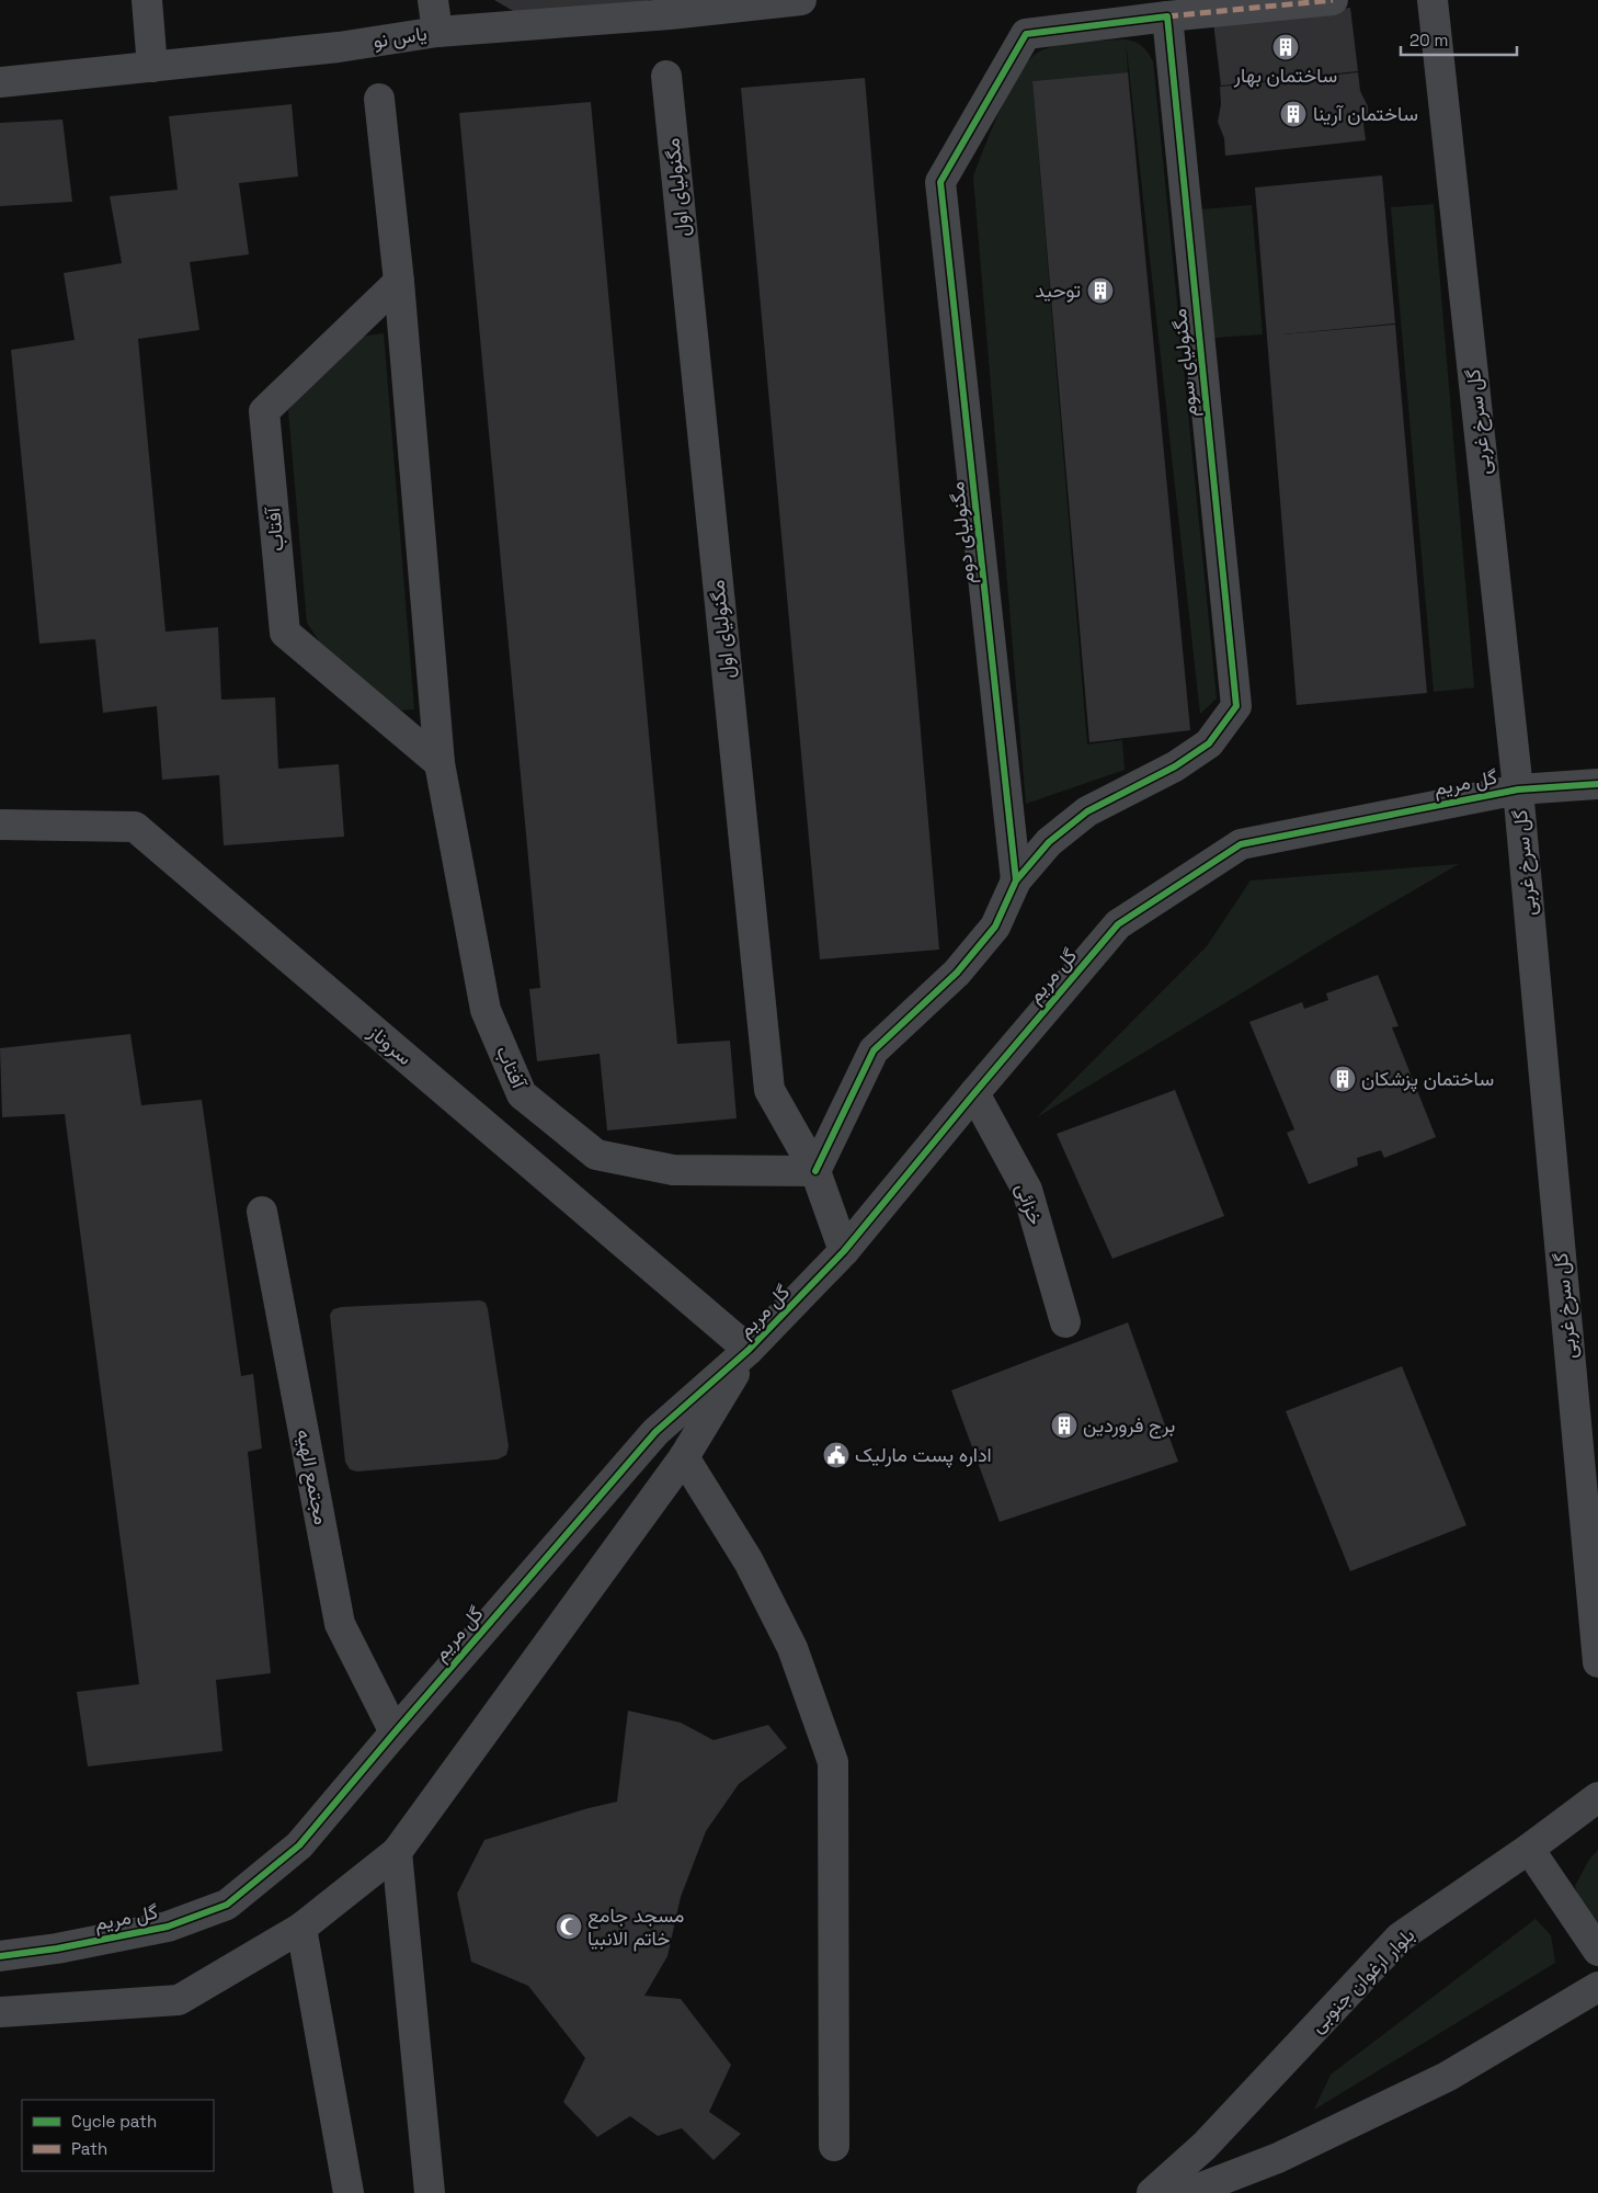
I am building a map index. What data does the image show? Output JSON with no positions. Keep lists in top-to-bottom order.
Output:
{
  "streets": {
    "street": [
      "یاس نو",
      "مگنولیای اول",
      "مگنولیای سوم",
      "گل سرخ غربی",
      "آفتاب",
      "مگنولیای دوم",
      "گل مریم",
      "سروناز",
      "خزائی",
      "مجتمع الهیه",
      "بلوار ارغوان جنوبی"
    ]
  },
  "crossings": [
    ["مگنولیای اول", "آفتاب"],
    ["مگنولیای اول", "گل مریم"],
    ["مگنولیای سوم", "مگنولیای دوم"],
    ["گل سرخ غربی", "گل مریم"],
    ["گل مریم", "سروناز"],
    ["گل مریم", "خزائی"],
    ["گل مریم", "مجتمع الهیه"]
  ],
  "places": {
    "building": [
      "ساختمان بهار",
      "ساختمان آرینا",
      "توحید",
      "ساختمان پزشکان",
      "برج فروردین"
    ],
    "public building": ["اداره پست مارلیک"],
    "mosque": ["مسجد جامع خاتم الانبیا"]
  },
  "legend": ["Cycle path", "Path"],
  "scale_bar": "20 m"
}
